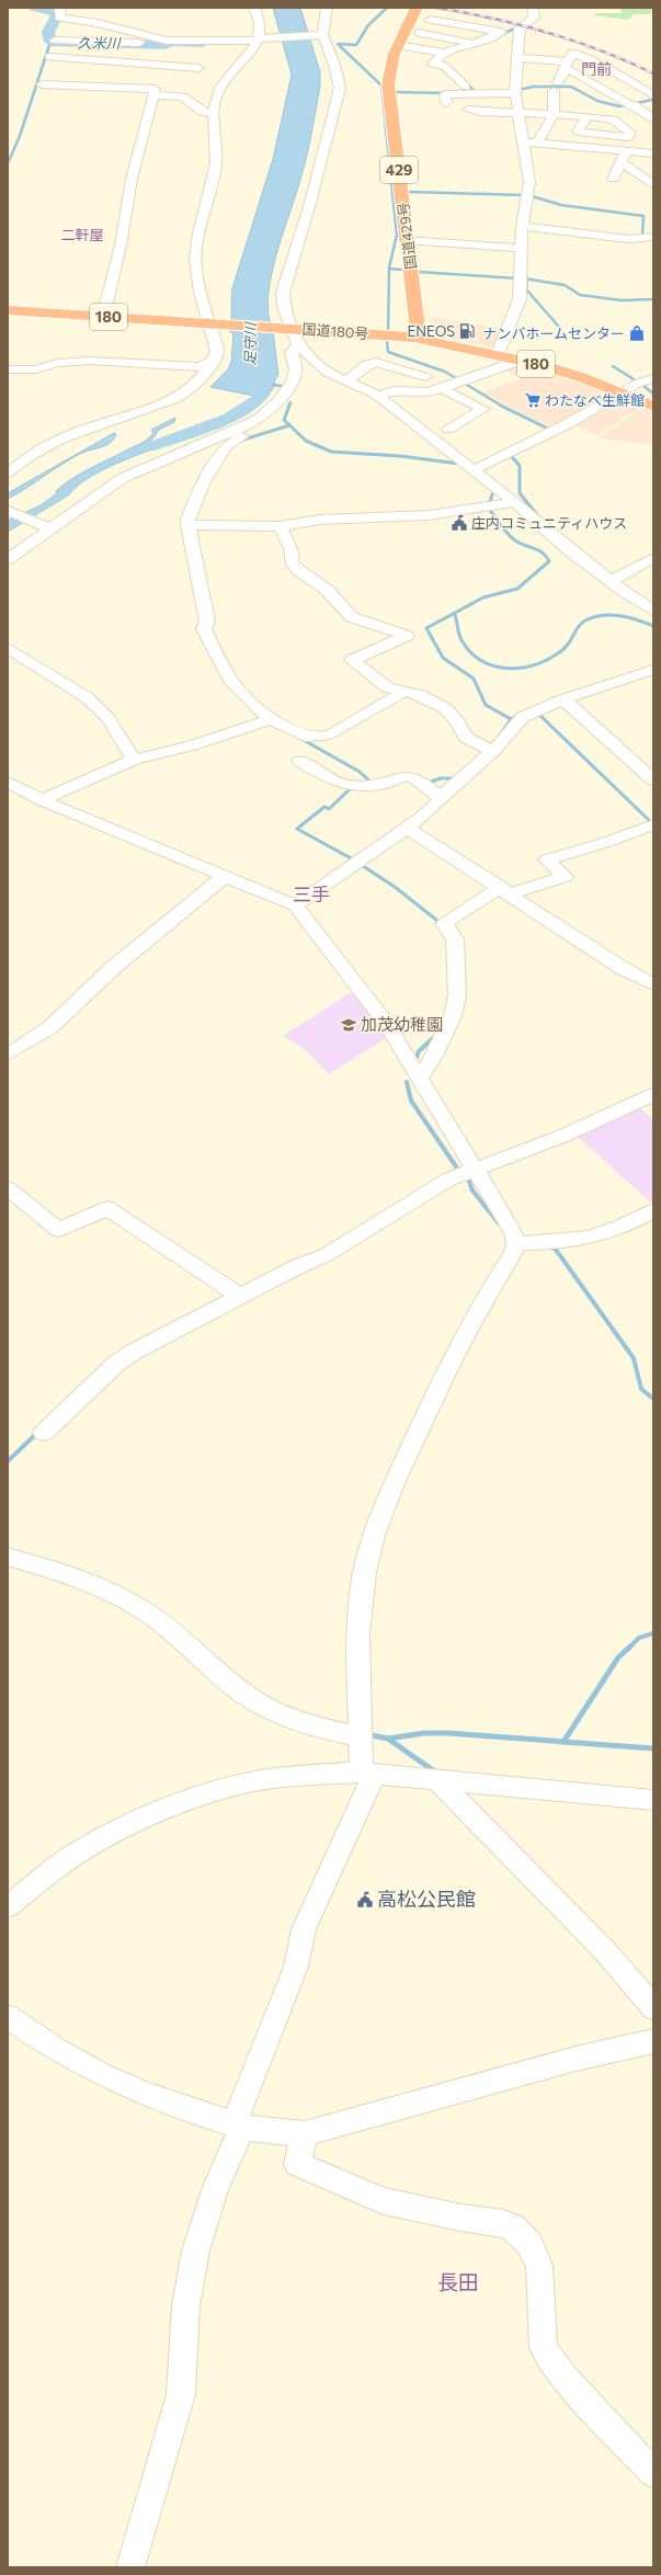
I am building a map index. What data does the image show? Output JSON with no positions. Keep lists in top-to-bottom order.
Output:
{
  "streets": {
    "highway": [
      "429",
      "国道429号",
      "180",
      "国道180号"
    ]
  },
  "crossings": [
    ["国道429号", "国道180号"]
  ],
  "districts": [
    "門前",
    "二軒屋",
    "三手",
    "長田"
  ],
  "water": ["久米川", "足守川"],
  "places": {
    "fuel station": ["ENEOS"],
    "shop": ["ナンバホームセンター"],
    "supermarket": ["わたなべ生鮮館"],
    "public building": ["庄内コミュニティハウス", "高松公民館"],
    "school or university": ["加茂幼稚園"]
  }
}
